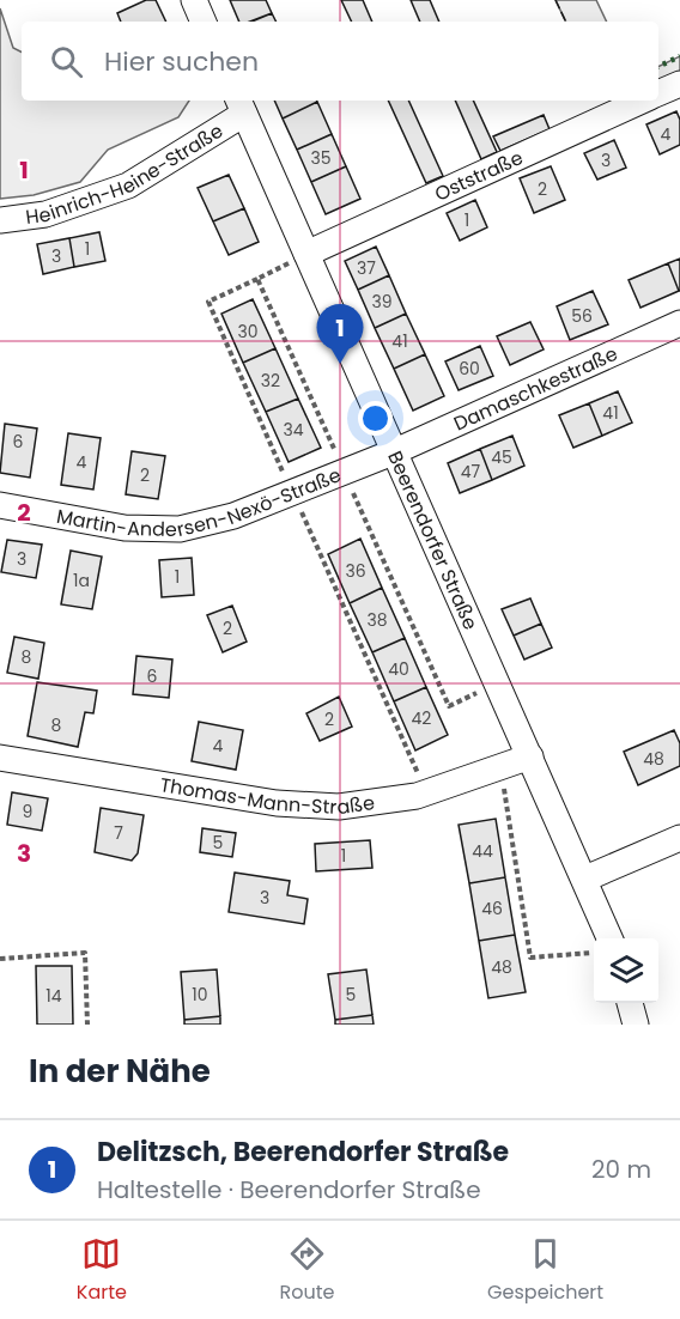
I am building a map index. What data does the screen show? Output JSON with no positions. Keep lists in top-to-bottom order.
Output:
{
  "streets": {
    "street": [
      "Heinrich-Heine-Straße",
      "Oststraße",
      "Damaschkestraße",
      "Martin-Andersen-Nexö-Straße",
      "Beerendorfer Straße",
      "Thomas-Mann-Straße"
    ]
  },
  "crossings": [
    ["Heinrich-Heine-Straße", "Beerendorfer Straße"],
    ["Oststraße", "Beerendorfer Straße"],
    ["Damaschkestraße", "Martin-Andersen-Nexö-Straße"],
    ["Damaschkestraße", "Beerendorfer Straße"],
    ["Martin-Andersen-Nexö-Straße", "Beerendorfer Straße"],
    ["Beerendorfer Straße", "Thomas-Mann-Straße"]
  ],
  "house_numbers": [
    "4",
    "35",
    "3",
    "2",
    "1",
    "1",
    "3",
    "37",
    "39",
    "56",
    "30",
    "41",
    "60",
    "32",
    "41",
    "34",
    "6",
    "45",
    "4",
    "47",
    "2",
    "3",
    "36",
    "1",
    "1a",
    "38",
    "2",
    "8",
    "40",
    "6",
    "42",
    "2",
    "8",
    "4",
    "48",
    "9",
    "7",
    "5",
    "44",
    "1",
    "3",
    "46",
    "48",
    "10",
    "5",
    "14"
  ],
  "page": {
    "search": "Hier suchen",
    "pins": "1",
    "heading": "In der Nähe",
    "list": [
      {
        "mark": "1",
        "name": "Delitzsch, Beerendorfer Straße",
        "note": "Haltestelle · Beerendorfer Straße",
        "value": "20 m"
      }
    ],
    "nav": ["Karte", "Route", "Gespeichert"]
  },
  "grid": {
    "rows": ["1", "2", "3"]
  }
}
